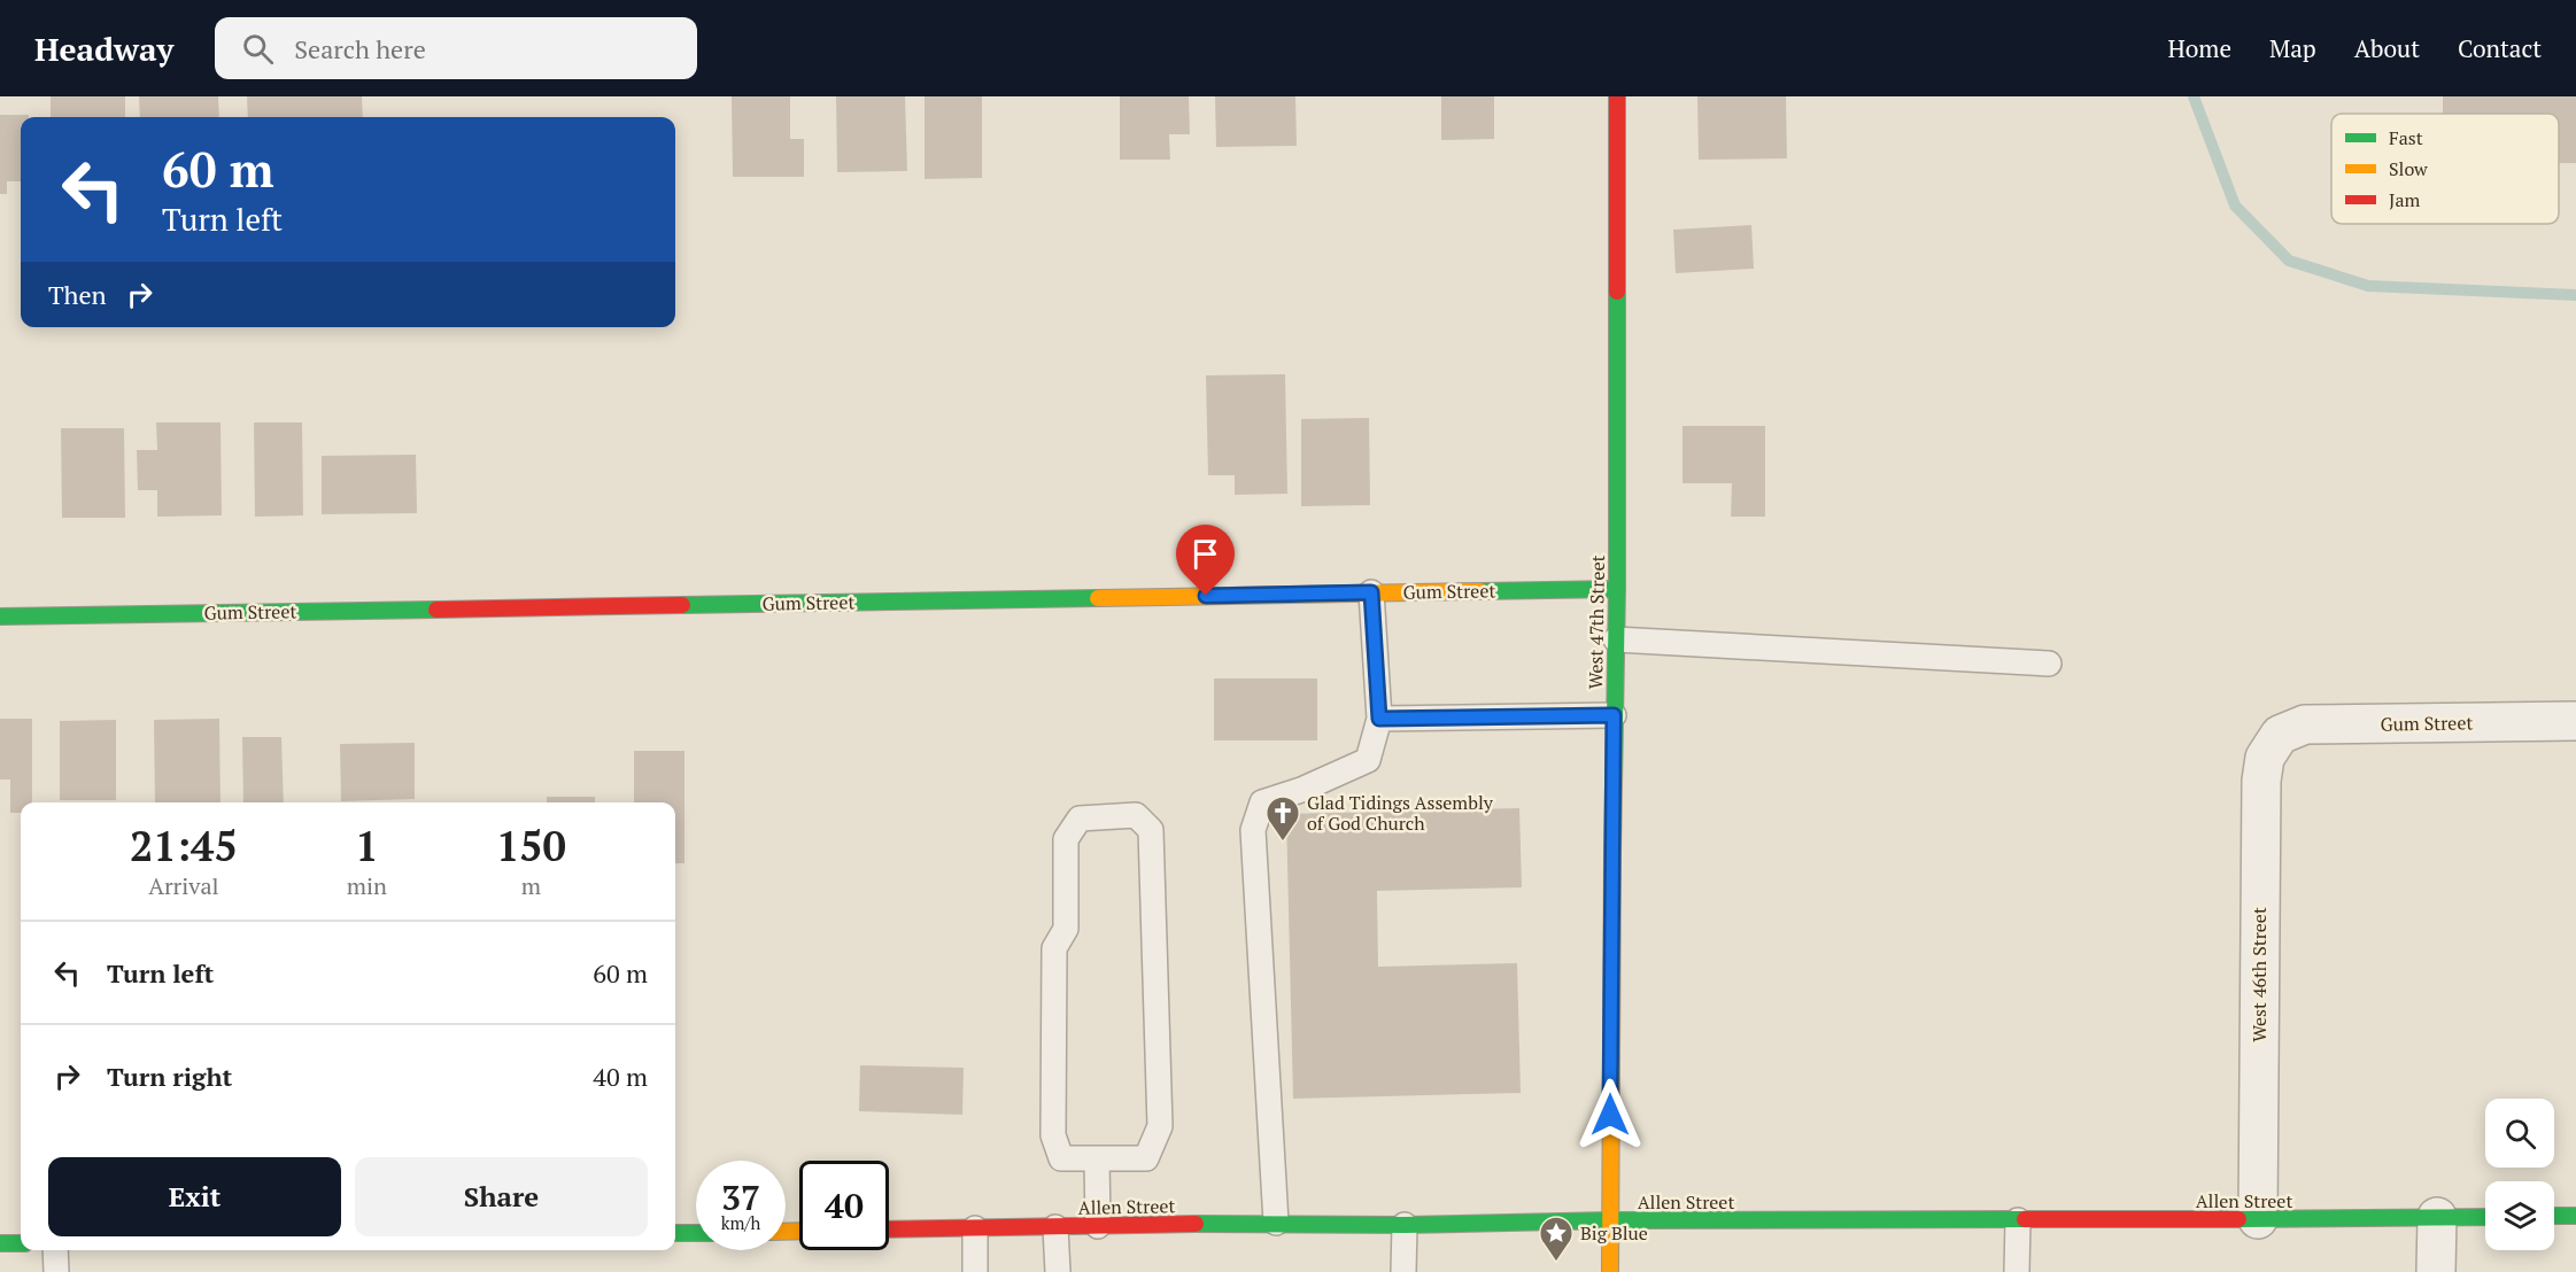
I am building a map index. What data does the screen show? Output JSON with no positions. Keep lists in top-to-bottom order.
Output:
{
  "streets": {
    "street": [
      "Gum Street",
      "West 47th Street",
      "West 46th Street",
      "Allen Street"
    ]
  },
  "crossings": [
    ["Gum Street", "West 47th Street"],
    ["Gum Street", "West 46th Street"],
    ["West 47th Street", "Allen Street"],
    ["West 46th Street", "Allen Street"]
  ],
  "places": {
    "church": ["Glad Tidings Assembly of God Church"],
    "place": ["Big Blue"]
  },
  "legend": ["Fast", "Slow", "Jam"],
  "page": {
    "header": "Headway",
    "search": "Search here",
    "nav": [
      "Home",
      "Map",
      "About",
      "Contact"
    ],
    "turn": ["60 m", "Turn left"],
    "then": "Then",
    "eta": [
      "21:45",
      "Arrival",
      "1",
      "min",
      "150",
      "m"
    ],
    "list": [
      {
        "name": "Turn left",
        "value": "60 m"
      },
      {
        "name": "Turn right",
        "value": "40 m"
      }
    ],
    "buttons": ["Exit", "Share"],
    "speed": "37 km/h",
    "limit": "40"
  }
}
